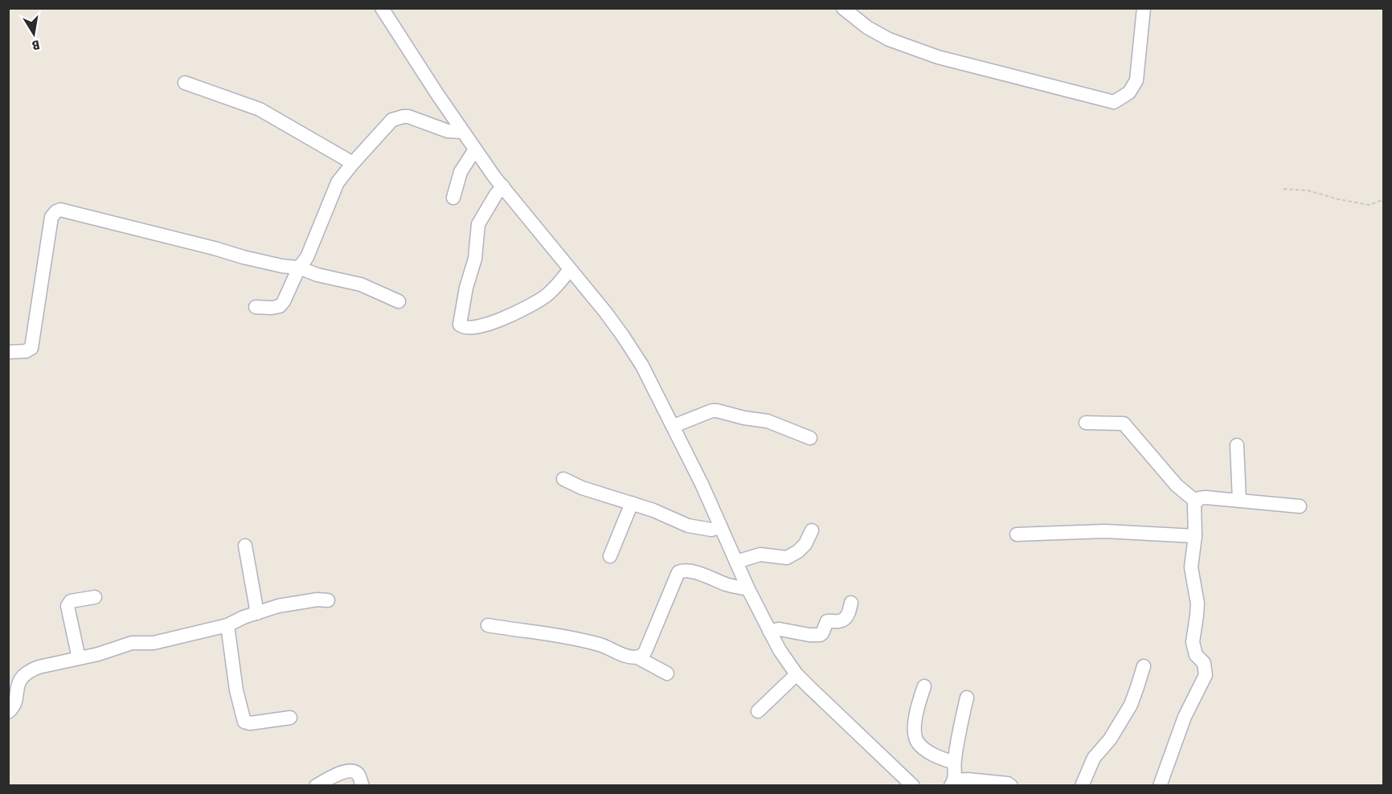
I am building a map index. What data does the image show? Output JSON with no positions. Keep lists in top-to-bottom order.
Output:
{
  "north": "bottom"
}
